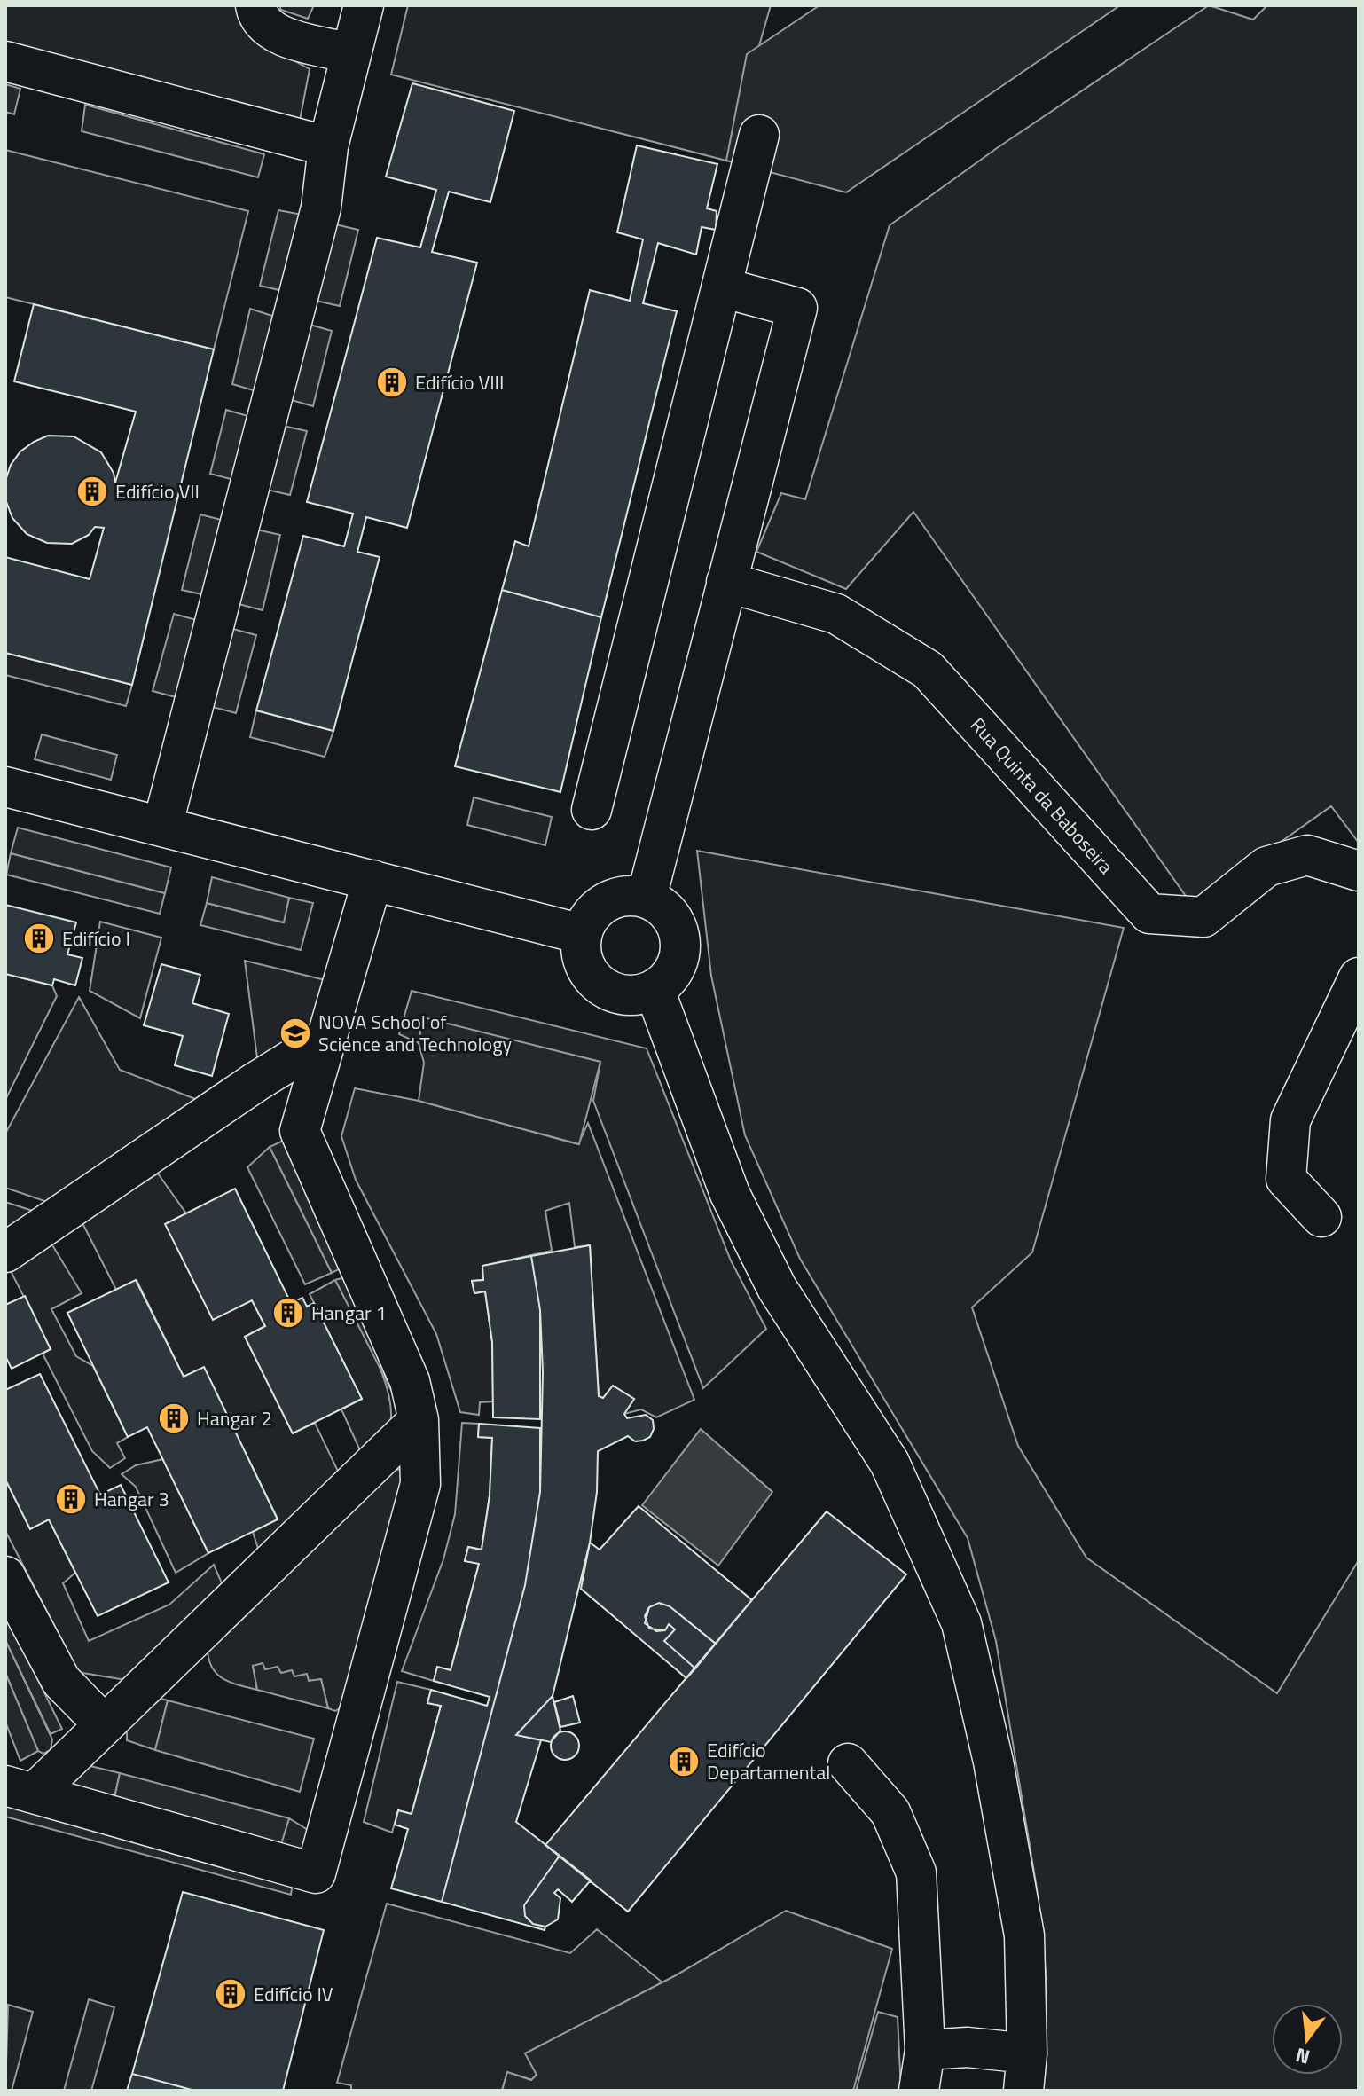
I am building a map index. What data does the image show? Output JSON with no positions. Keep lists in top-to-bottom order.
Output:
{
  "streets": {
    "street": ["Rua Quinta da Baboseira"]
  },
  "places": {
    "building": [
      "Edifício VIII",
      "Edifício VII",
      "Edifício I",
      "Hangar 1",
      "Hangar 2",
      "Hangar 3",
      "Edifício Departamental",
      "Edifício IV"
    ],
    "school or university": ["NOVA School of Science and Technology"]
  },
  "north": "bottom"
}
